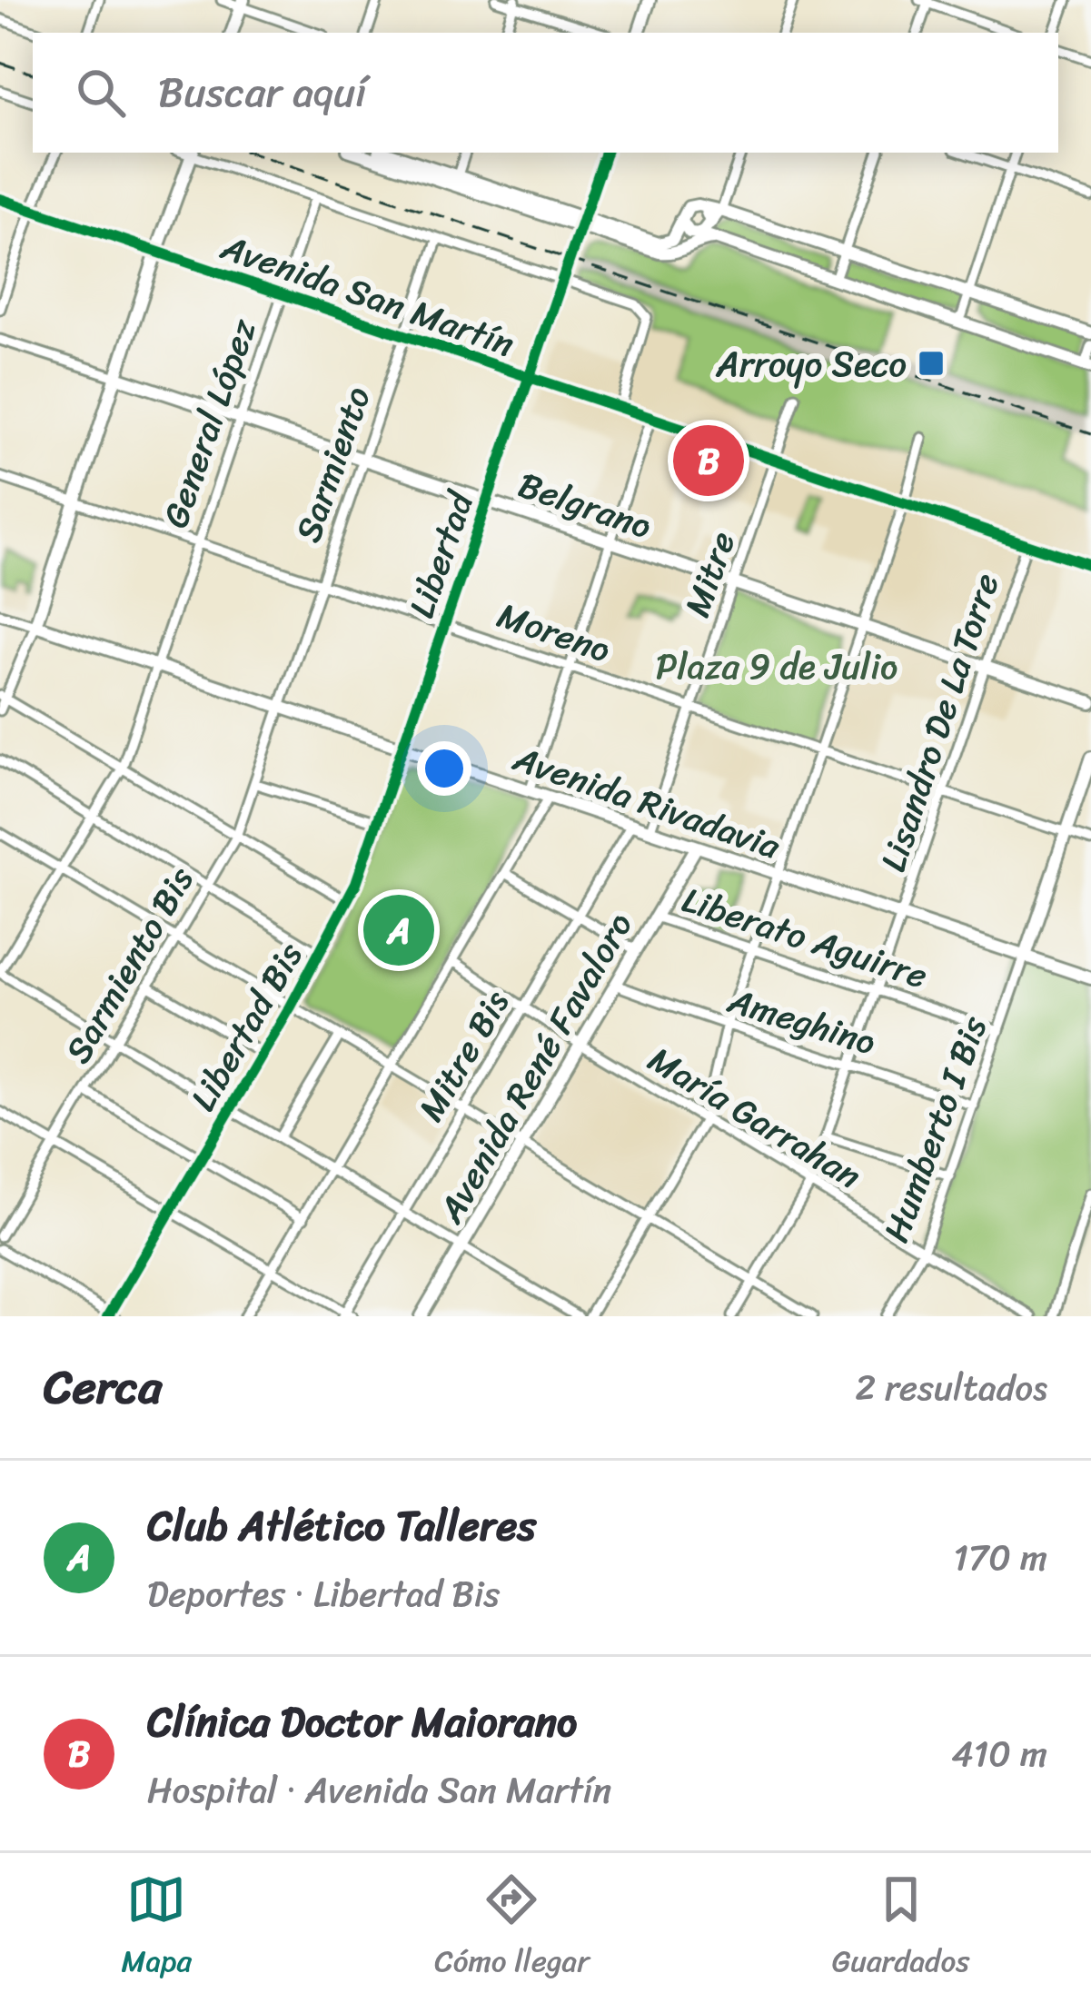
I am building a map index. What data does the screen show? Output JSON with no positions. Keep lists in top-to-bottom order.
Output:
{
  "streets": {
    "main road": [
      "Avenida San Martín",
      "Belgrano",
      "Avenida Rivadavia",
      "Avenida René Favaloro"
    ],
    "street": [
      "General López",
      "Sarmiento",
      "Libertad",
      "Mitre",
      "Moreno",
      "Lisandro De La Torre",
      "Liberato Aguirre",
      "Sarmiento Bis",
      "Ameghino",
      "Libertad Bis",
      "Mitre Bis",
      "María Garrahan",
      "Humberto I Bis"
    ]
  },
  "crossings": [
    ["Avenida San Martín", "General López"],
    ["Avenida San Martín", "Sarmiento"],
    ["Avenida San Martín", "Libertad"],
    ["Avenida San Martín", "Mitre"],
    ["Avenida San Martín", "Lisandro De La Torre"],
    ["General López", "Belgrano"],
    ["General López", "Moreno"],
    ["General López", "Avenida Rivadavia"],
    ["Sarmiento", "Belgrano"],
    ["Sarmiento", "Moreno"],
    ["Sarmiento", "Avenida Rivadavia"],
    ["Sarmiento", "Sarmiento Bis"],
    ["Belgrano", "Libertad"],
    ["Belgrano", "Mitre"],
    ["Belgrano", "Lisandro De La Torre"],
    ["Libertad", "Moreno"],
    ["Libertad", "Avenida Rivadavia"],
    ["Libertad", "Libertad Bis"],
    ["Mitre", "Moreno"],
    ["Mitre", "Avenida Rivadavia"],
    ["Moreno", "Lisandro De La Torre"],
    ["Lisandro De La Torre", "Avenida Rivadavia"],
    ["Lisandro De La Torre", "Liberato Aguirre"],
    ["Lisandro De La Torre", "Ameghino"],
    ["Lisandro De La Torre", "María Garrahan"],
    ["Avenida Rivadavia", "Sarmiento Bis"],
    ["Avenida Rivadavia", "Libertad Bis"],
    ["Avenida Rivadavia", "Mitre Bis"],
    ["Avenida Rivadavia", "Avenida René Favaloro"],
    ["Avenida Rivadavia", "Humberto I Bis"],
    ["Liberato Aguirre", "Mitre Bis"],
    ["Liberato Aguirre", "Avenida René Favaloro"],
    ["Liberato Aguirre", "Humberto I Bis"],
    ["Ameghino", "Avenida René Favaloro"],
    ["Ameghino", "Humberto I Bis"],
    ["Mitre Bis", "María Garrahan"],
    ["Avenida René Favaloro", "María Garrahan"],
    ["María Garrahan", "Humberto I Bis"]
  ],
  "parks": ["Plaza 9 de Julio"],
  "places": {
    "transit": ["Arroyo Seco"]
  },
  "page": {
    "search": "Buscar aquí",
    "pins": ["B", "A"],
    "heading": ["Cerca", "2 resultados"],
    "list": [
      {
        "mark": "A",
        "name": "Club Atlético Talleres",
        "note": "Deportes · Libertad Bis",
        "value": "170 m"
      },
      {
        "mark": "B",
        "name": "Clínica Doctor Maiorano",
        "note": "Hospital · Avenida San Martín",
        "value": "410 m"
      }
    ],
    "nav": ["Mapa", "Cómo llegar", "Guardados"]
  }
}
